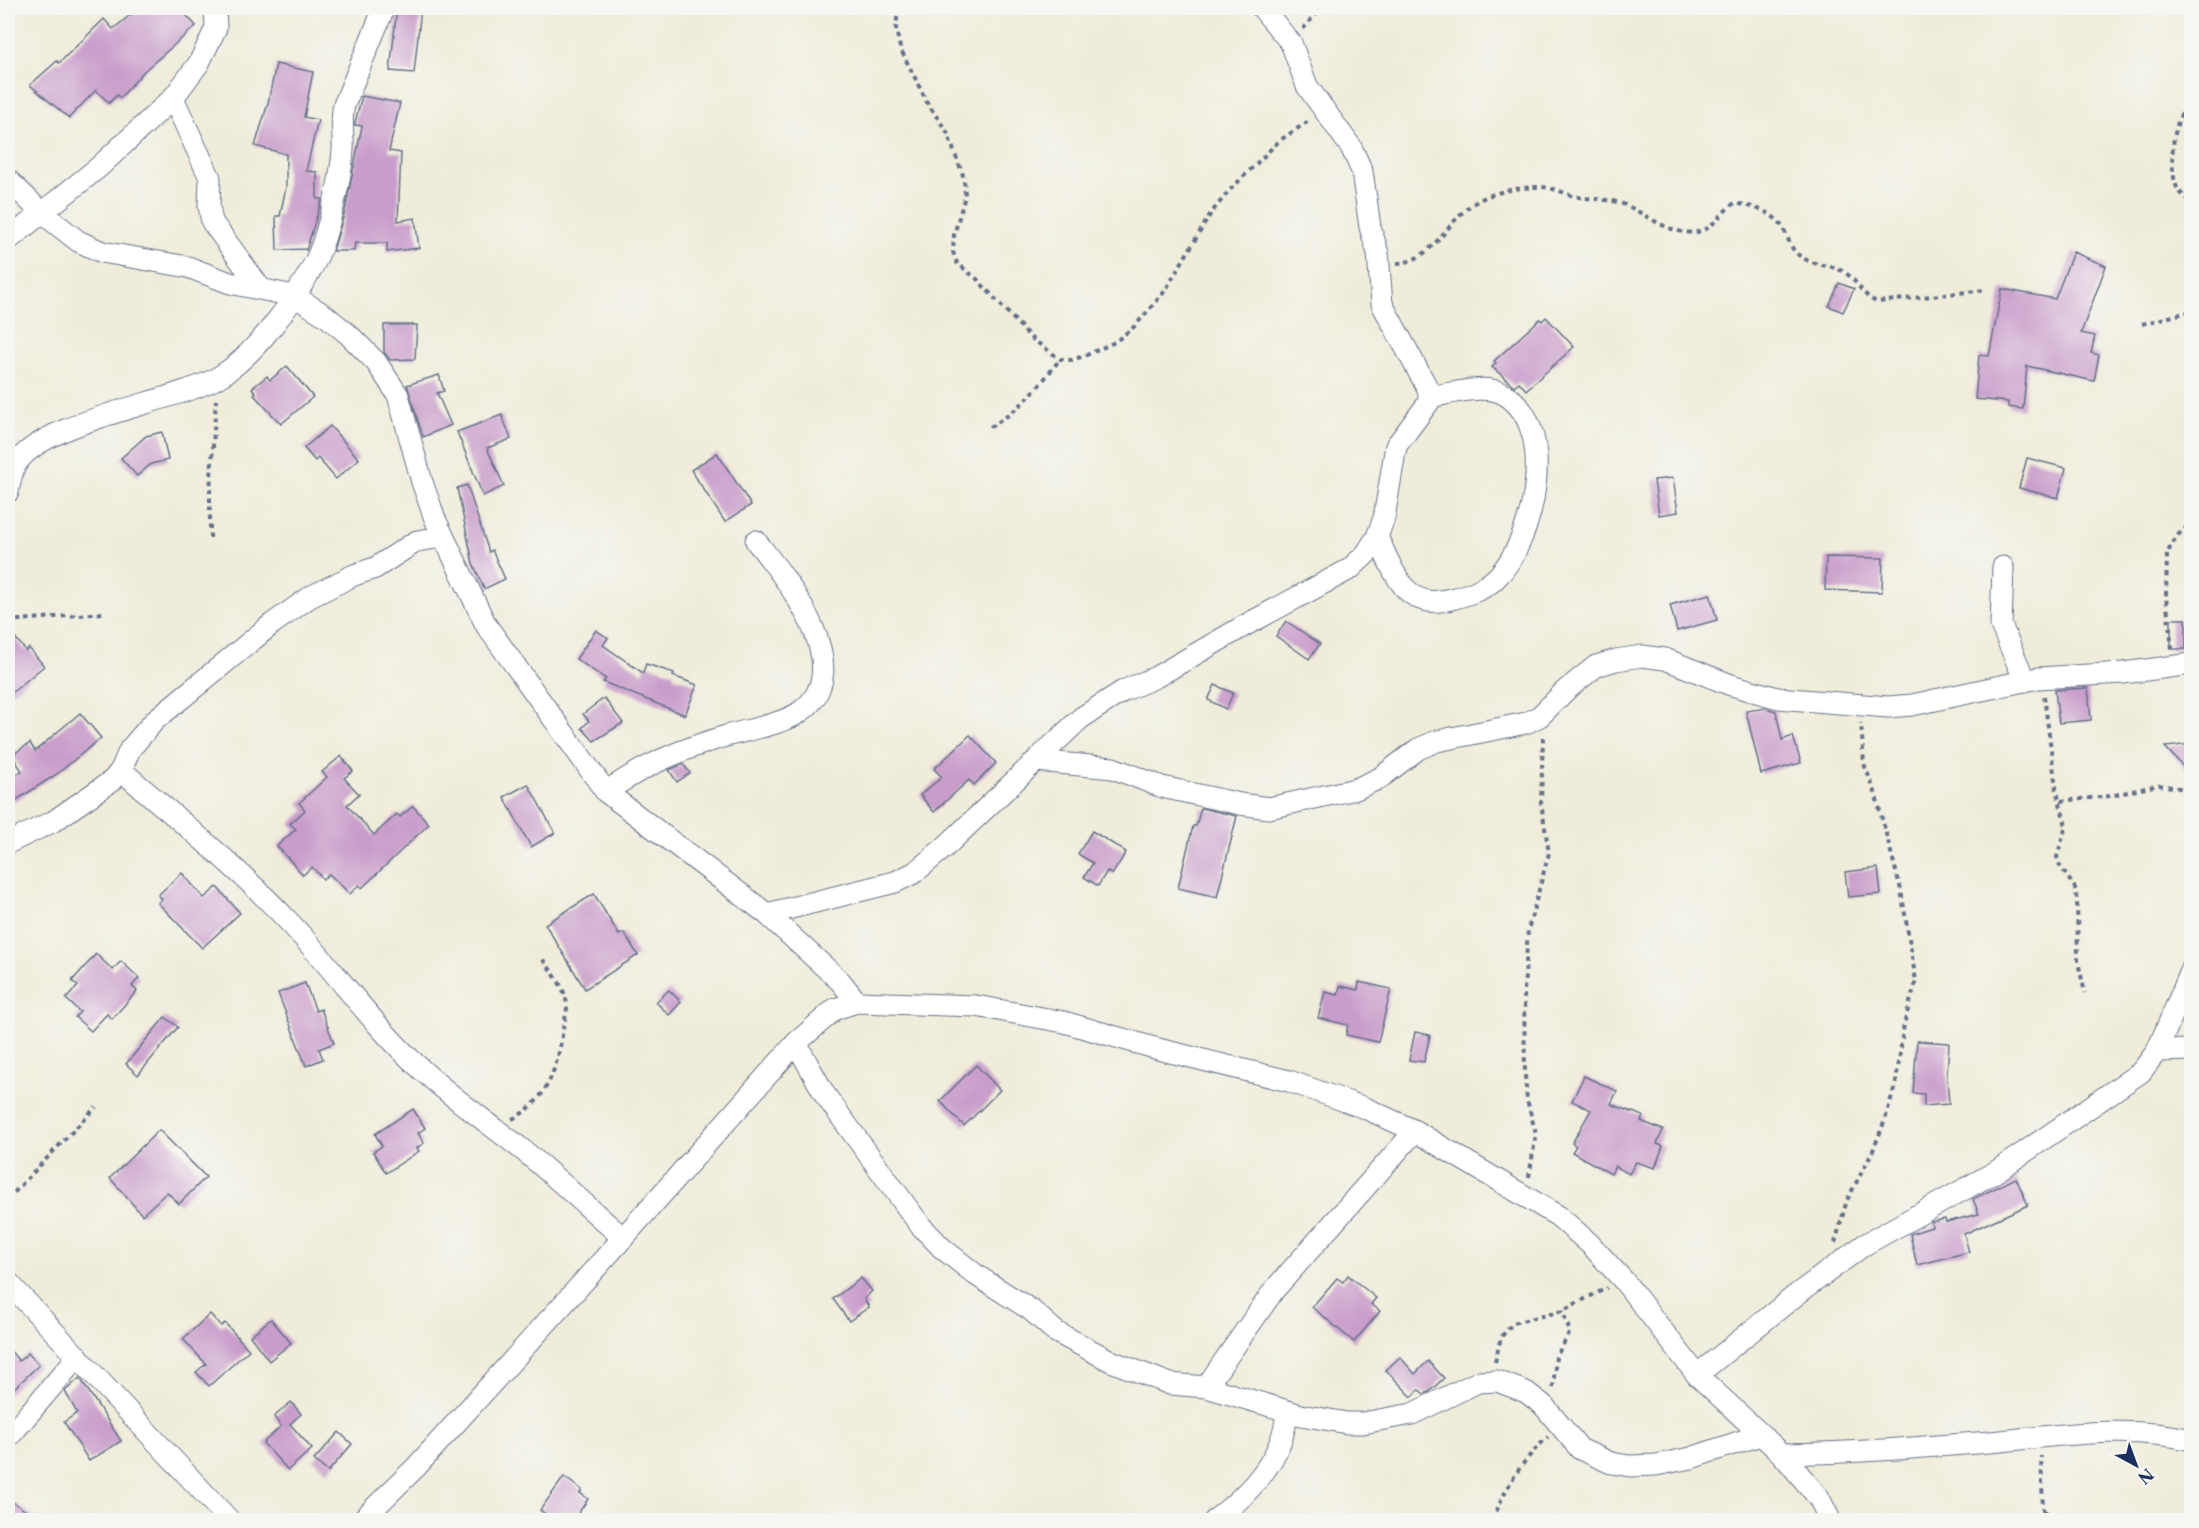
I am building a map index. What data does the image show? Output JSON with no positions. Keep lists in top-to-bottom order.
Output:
{
  "north": "bottom right"
}
